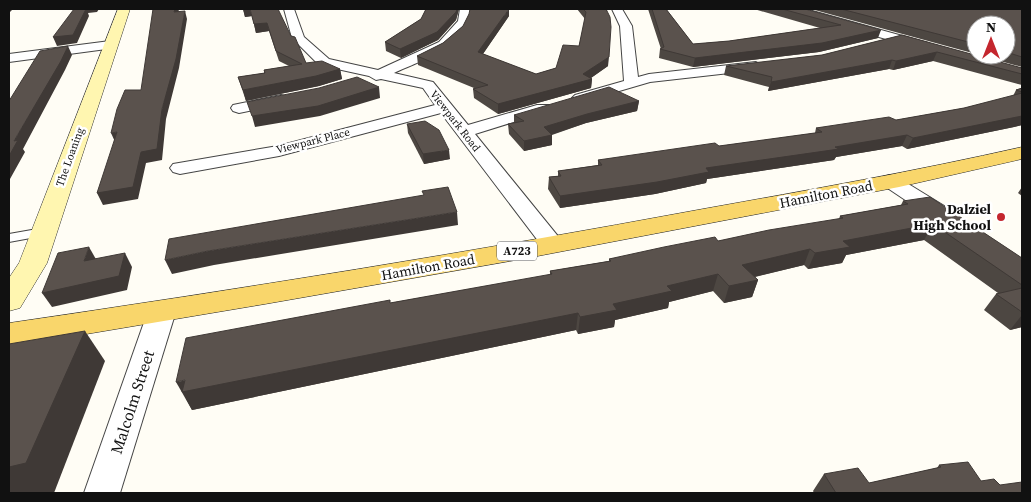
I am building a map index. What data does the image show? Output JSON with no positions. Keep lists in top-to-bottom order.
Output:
{
  "streets": {
    "main road": ["Hamilton Road", "A723"],
    "street": [
      "Viewpark Road",
      "Viewpark Place",
      "The Loaning",
      "Malcolm Street"
    ]
  },
  "crossings": [
    ["Viewpark Road", "Viewpark Place"],
    ["Viewpark Road", "Hamilton Road"],
    ["Hamilton Road", "Malcolm Street"]
  ],
  "places": ["Dalziel High School"],
  "north": "top"
}
